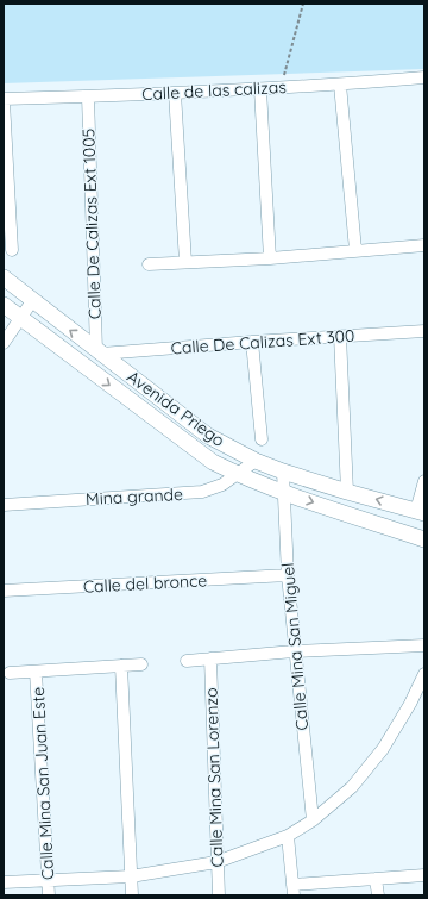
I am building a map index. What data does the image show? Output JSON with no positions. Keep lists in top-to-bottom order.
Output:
{
  "streets": {
    "street": [
      "Calle de las calizas",
      "Calle De Calizas Ext 1005",
      "Calle De Calizas Ext 300",
      "Avenida Priego",
      "Mina grande",
      "Calle del bronce",
      "Calle Mina San Miguel",
      "Calle Mina San Lorenzo",
      "Calle Mina San Juan Este"
    ]
  },
  "crossings": [
    ["Calle de las calizas", "Calle De Calizas Ext 1005"],
    ["Calle De Calizas Ext 1005", "Calle De Calizas Ext 300"],
    ["Calle De Calizas Ext 1005", "Avenida Priego"],
    ["Calle De Calizas Ext 300", "Avenida Priego"],
    ["Avenida Priego", "Mina grande"],
    ["Avenida Priego", "Calle Mina San Miguel"],
    ["Calle del bronce", "Calle Mina San Miguel"]
  ]
}
